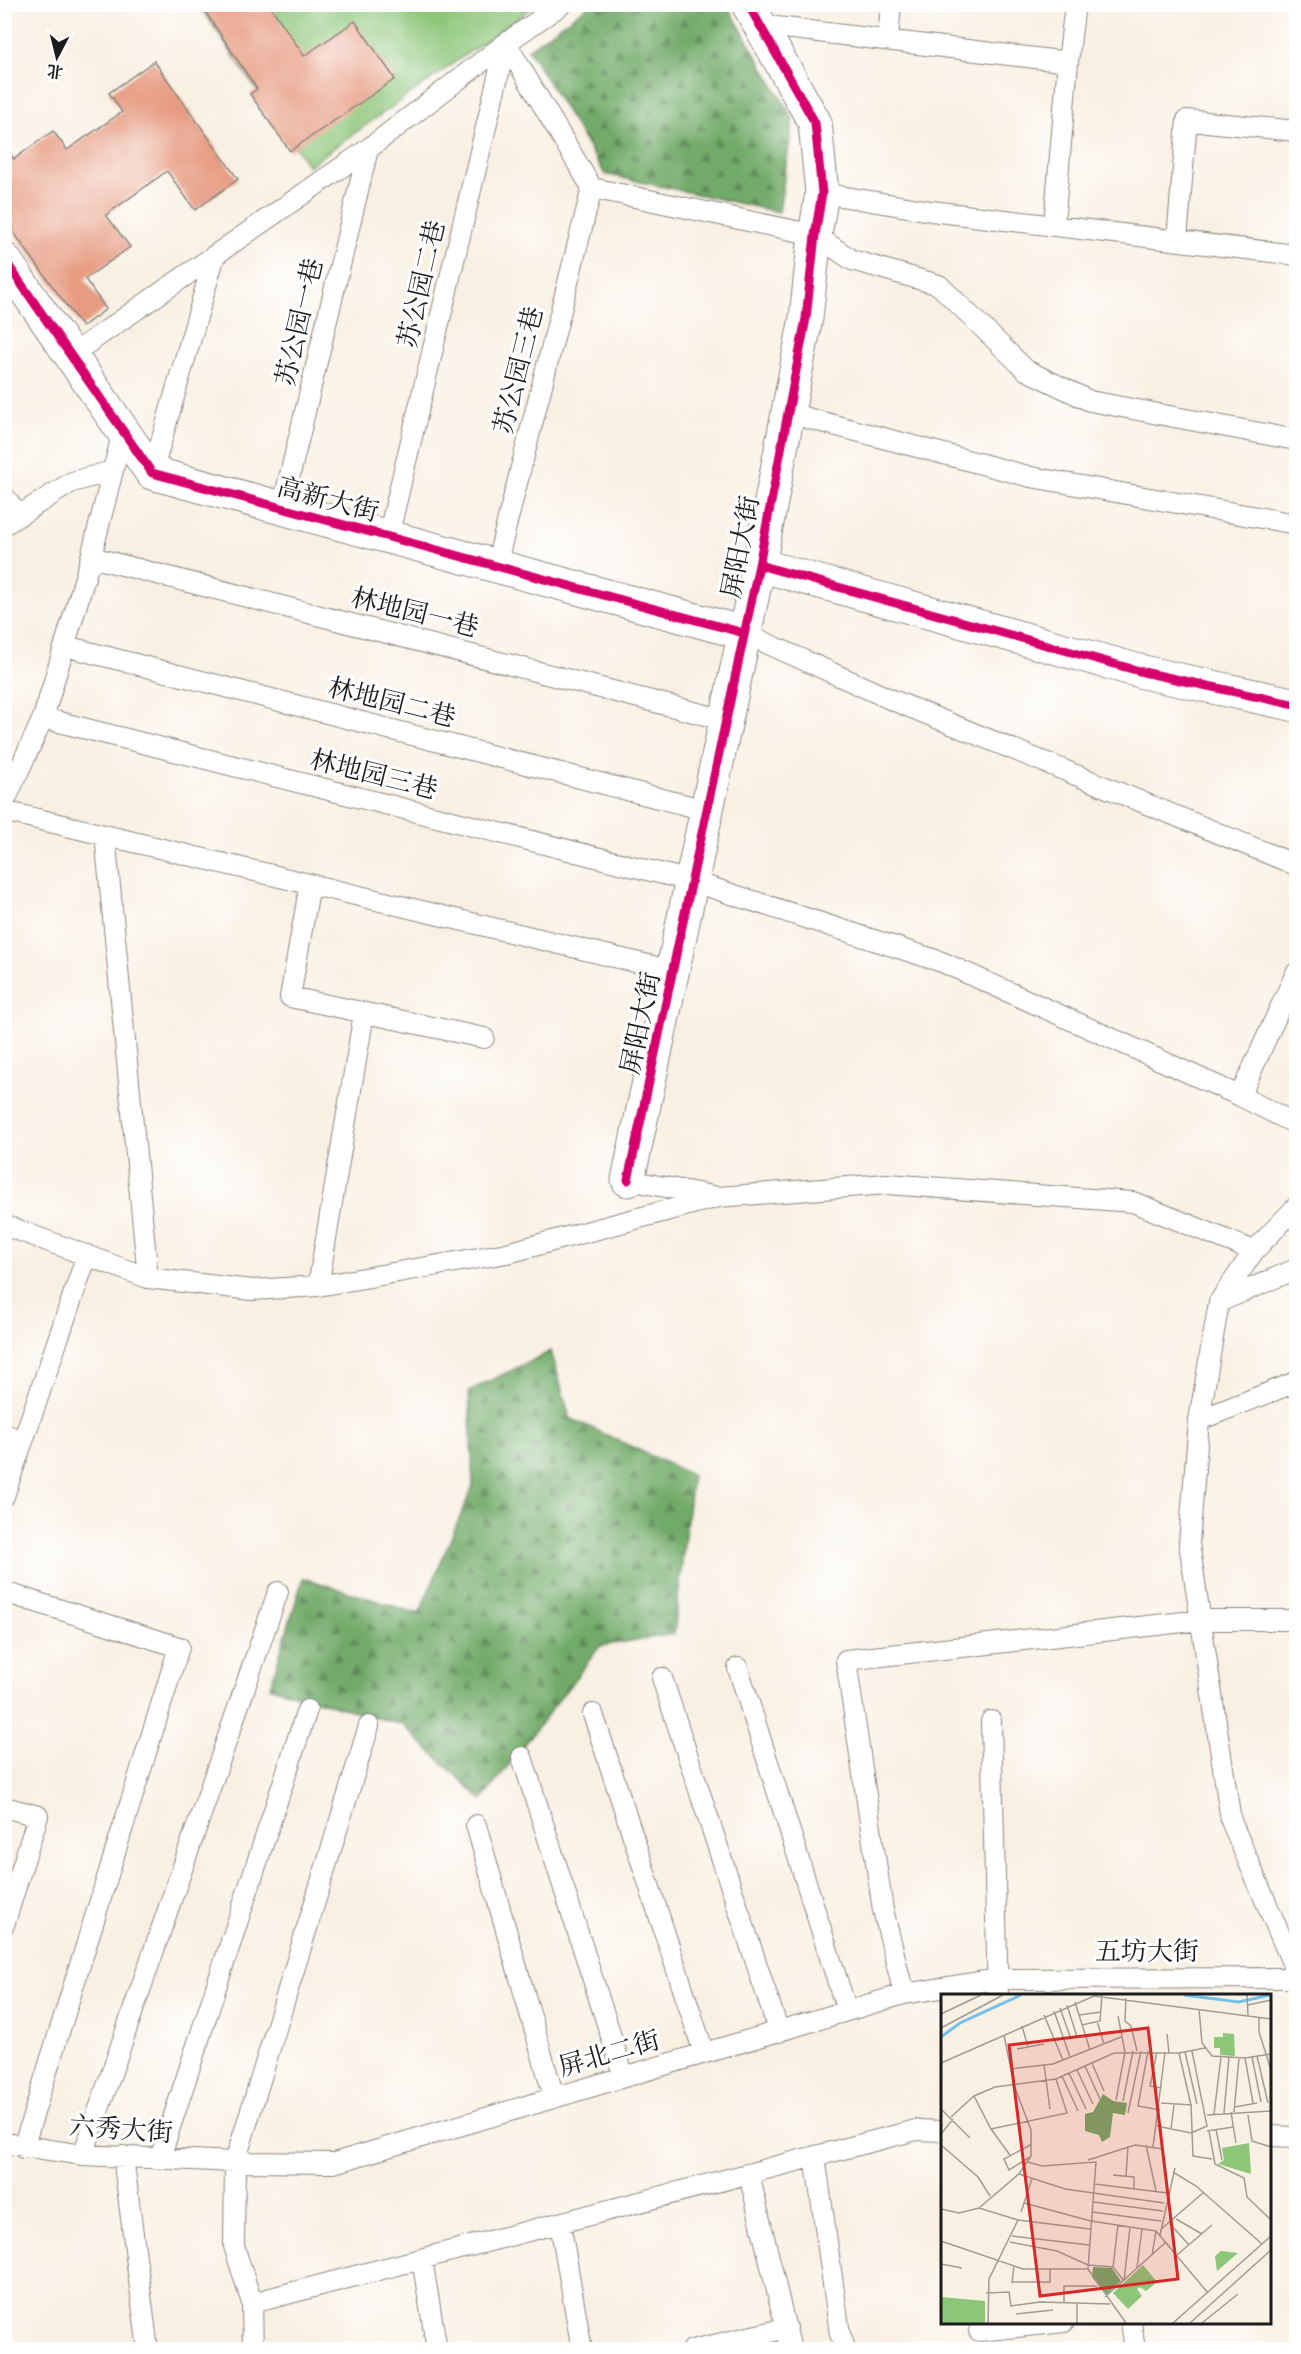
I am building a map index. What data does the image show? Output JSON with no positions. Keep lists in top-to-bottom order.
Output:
{
  "streets": {
    "street": ["高新大街", "屏阳大街"],
    "lane": [
      "苏公园二巷",
      "苏公园一巷",
      "苏公园三巷",
      "林地园一巷",
      "林地园二巷",
      "林地园三巷",
      "五坊大街",
      "屏北二街",
      "六秀大街"
    ]
  },
  "crossings": [
    ["苏公园二巷", "高新大街"],
    ["苏公园一巷", "高新大街"],
    ["苏公园三巷", "高新大街"],
    ["高新大街", "屏阳大街"],
    ["屏阳大街", "林地园一巷"],
    ["屏阳大街", "林地园二巷"],
    ["屏阳大街", "林地园三巷"],
    ["五坊大街", "屏北二街"],
    ["屏北二街", "六秀大街"]
  ],
  "north": "bottom"
}
